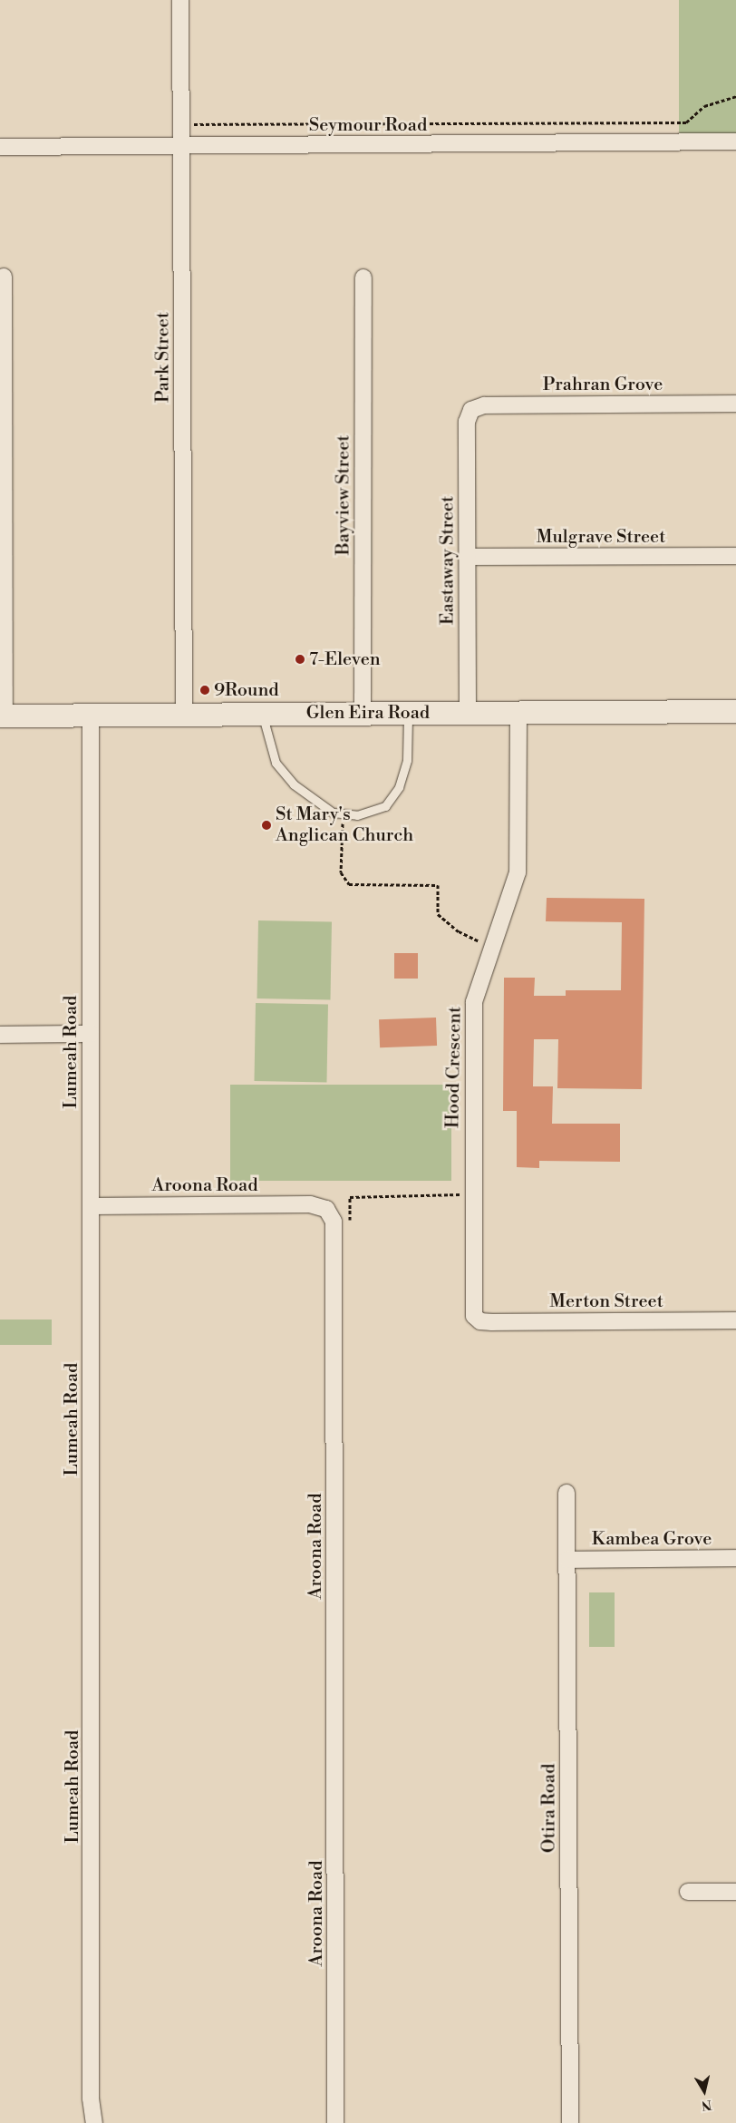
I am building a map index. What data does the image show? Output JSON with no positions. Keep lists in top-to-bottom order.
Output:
{
  "streets": {
    "main road": ["Glen Eira Road"],
    "street": [
      "Seymour Road",
      "Park Street",
      "Prahran Grove",
      "Bayview Street",
      "Mulgrave Street",
      "Eastaway Street",
      "Lumeah Road",
      "Hood Crescent",
      "Aroona Road",
      "Merton Street",
      "Kambea Grove",
      "Otira Road"
    ]
  },
  "crossings": [
    ["Seymour Road", "Park Street"],
    ["Park Street", "Glen Eira Road"],
    ["Prahran Grove", "Eastaway Street"],
    ["Bayview Street", "Glen Eira Road"],
    ["Mulgrave Street", "Eastaway Street"],
    ["Eastaway Street", "Glen Eira Road"],
    ["Glen Eira Road", "Lumeah Road"],
    ["Glen Eira Road", "Hood Crescent"],
    ["Lumeah Road", "Aroona Road"],
    ["Hood Crescent", "Merton Street"],
    ["Kambea Grove", "Otira Road"]
  ],
  "places": ["7-Eleven", "9Round", "St Mary's Anglican Church"],
  "north": "bottom"
}
